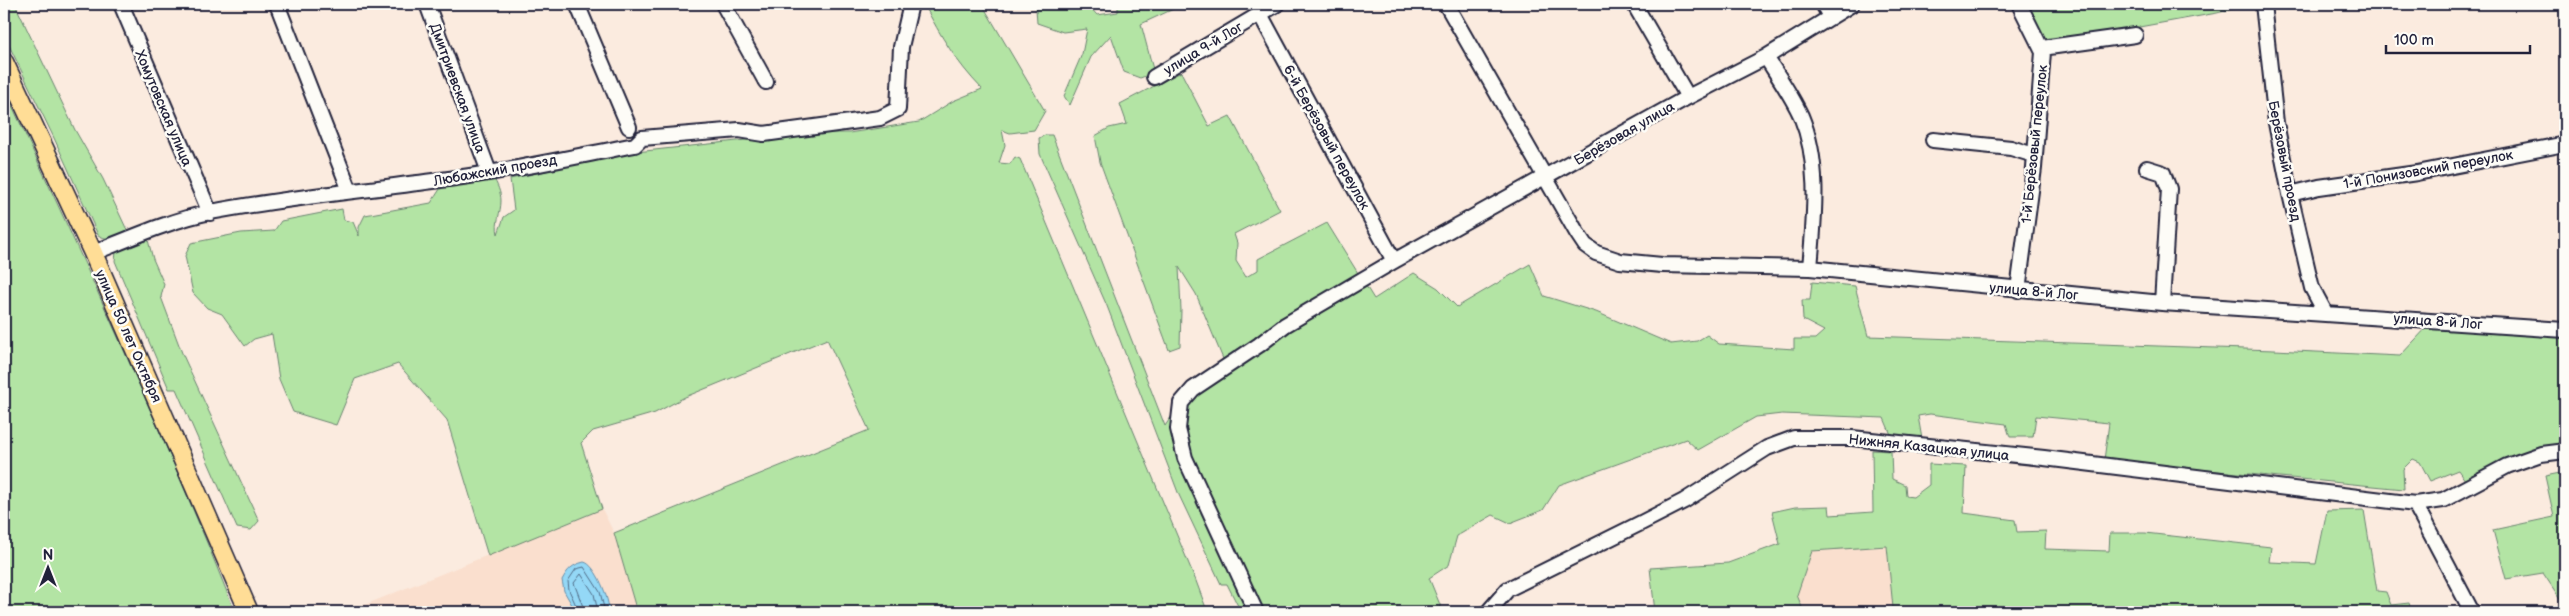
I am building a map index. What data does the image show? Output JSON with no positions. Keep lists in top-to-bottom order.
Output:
{
  "streets": {
    "main road": ["улица 50 лет Октября"],
    "street": [
      "улица 9-й Лог",
      "Дмитриевская улица",
      "Хомутовская улица",
      "Берёзовая улица",
      "6-й Берёзовый переулок",
      "1-й Берёзовый переулок",
      "Берёзовый проезд",
      "1-й Понизовский переулок",
      "Любажский проезд",
      "улица 8-й Лог",
      "Нижняя Казацкая улица"
    ]
  },
  "crossings": [
    ["улица 9-й Лог", "6-й Берёзовый переулок"],
    ["Дмитриевская улица", "Любажский проезд"],
    ["Хомутовская улица", "Любажский проезд"],
    ["Берёзовая улица", "6-й Берёзовый переулок"],
    ["Берёзовая улица", "улица 8-й Лог"],
    ["1-й Берёзовый переулок", "улица 8-й Лог"],
    ["Берёзовый проезд", "1-й Понизовский переулок"],
    ["Берёзовый проезд", "улица 8-й Лог"],
    ["Любажский проезд", "улица 50 лет Октября"]
  ],
  "scale_bar": "100 m",
  "north": "top"
}
